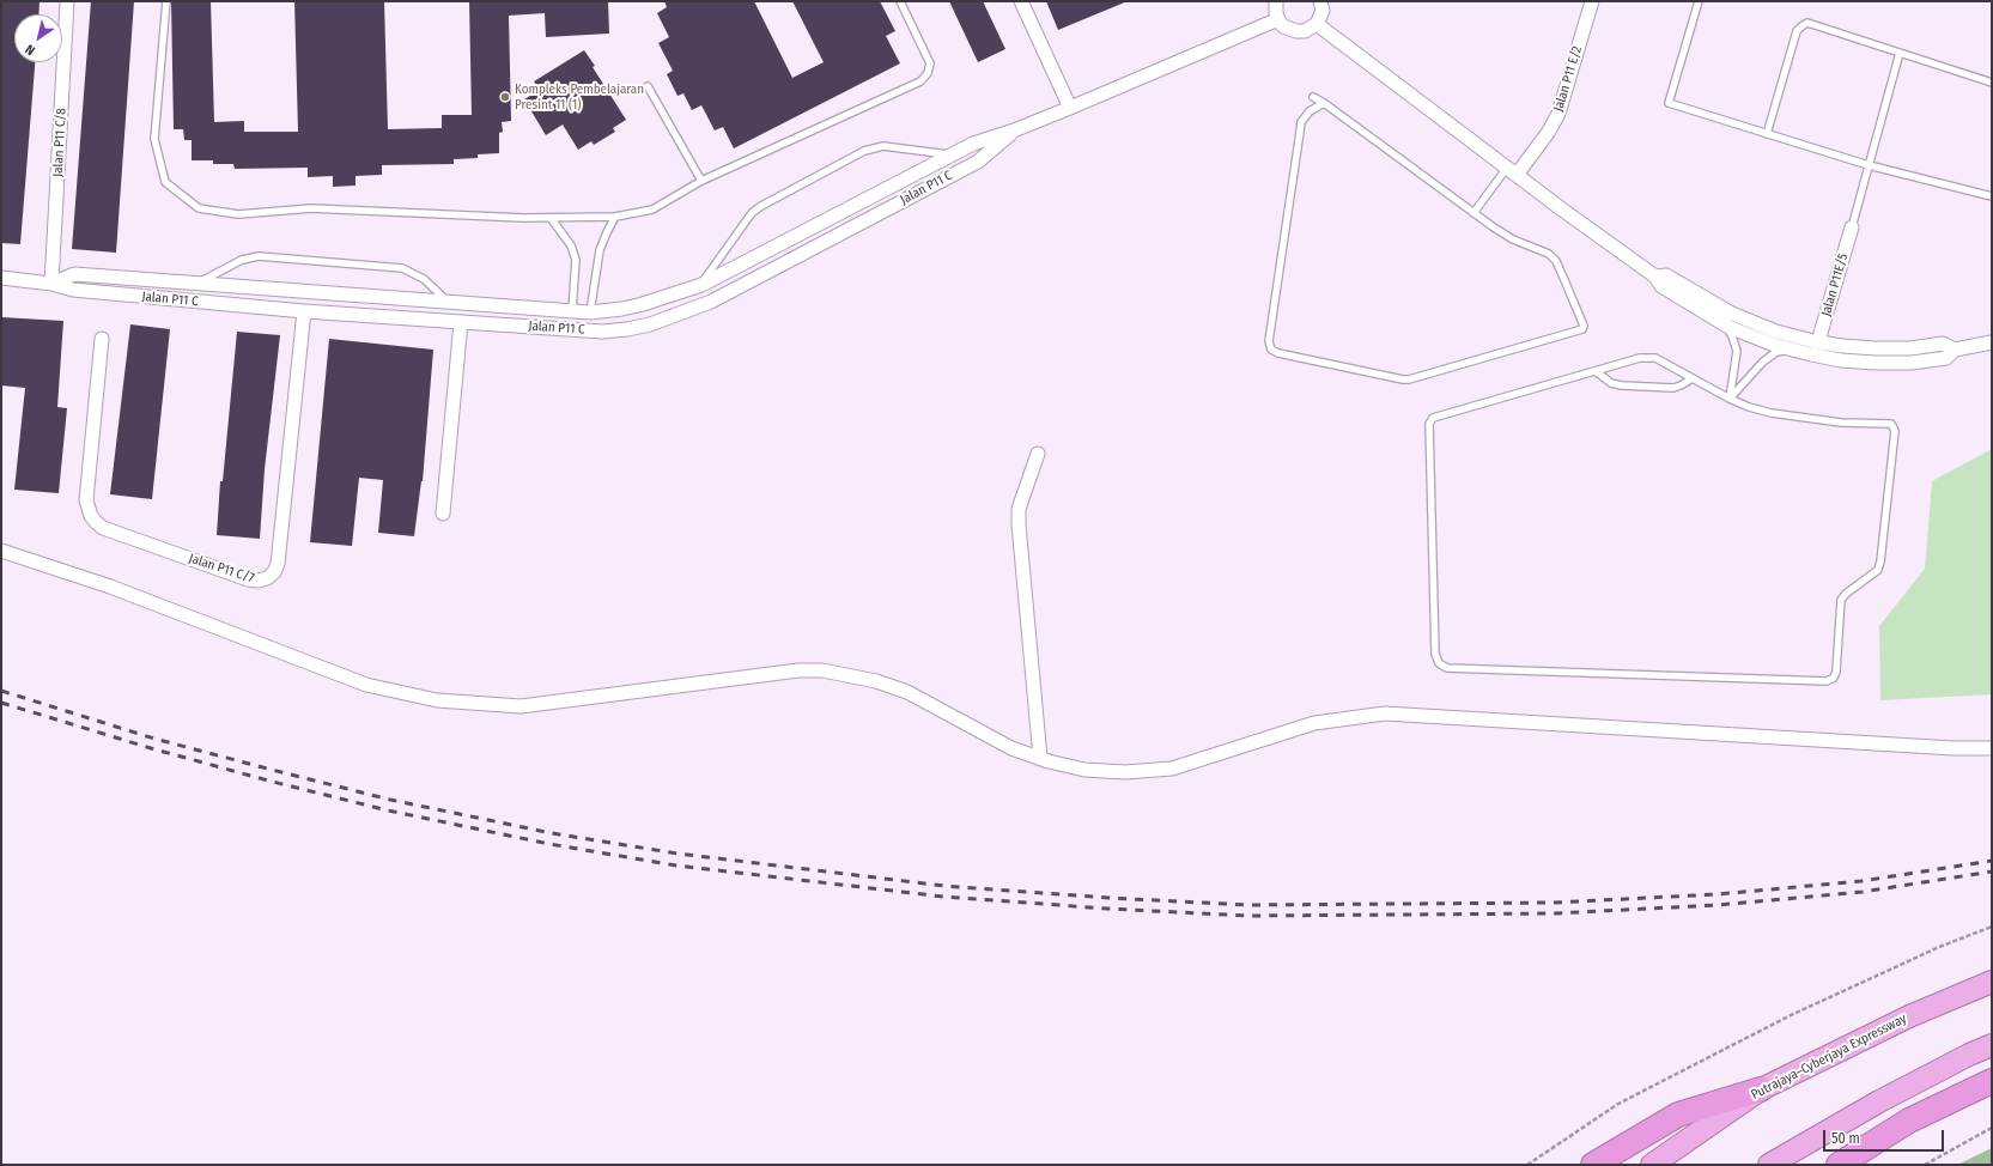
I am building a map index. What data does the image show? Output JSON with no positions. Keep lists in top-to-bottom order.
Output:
{
  "streets": {
    "highway": ["Putrajaya–Cyberjaya Expressway"],
    "street": [
      "Jalan P11 E/2",
      "Jalan P11 C/8",
      "Jalan P11 C",
      "Jalan P11E/5",
      "Jalan P11 C/7"
    ]
  },
  "crossings": [
    ["Jalan P11 C/8", "Jalan P11 C"],
    ["Jalan P11 C", "Jalan P11 C/7"]
  ],
  "places": ["Kompleks Pembelajaran Presint 11 (1)"],
  "scale_bar": "50 m",
  "north": "bottom left"
}
